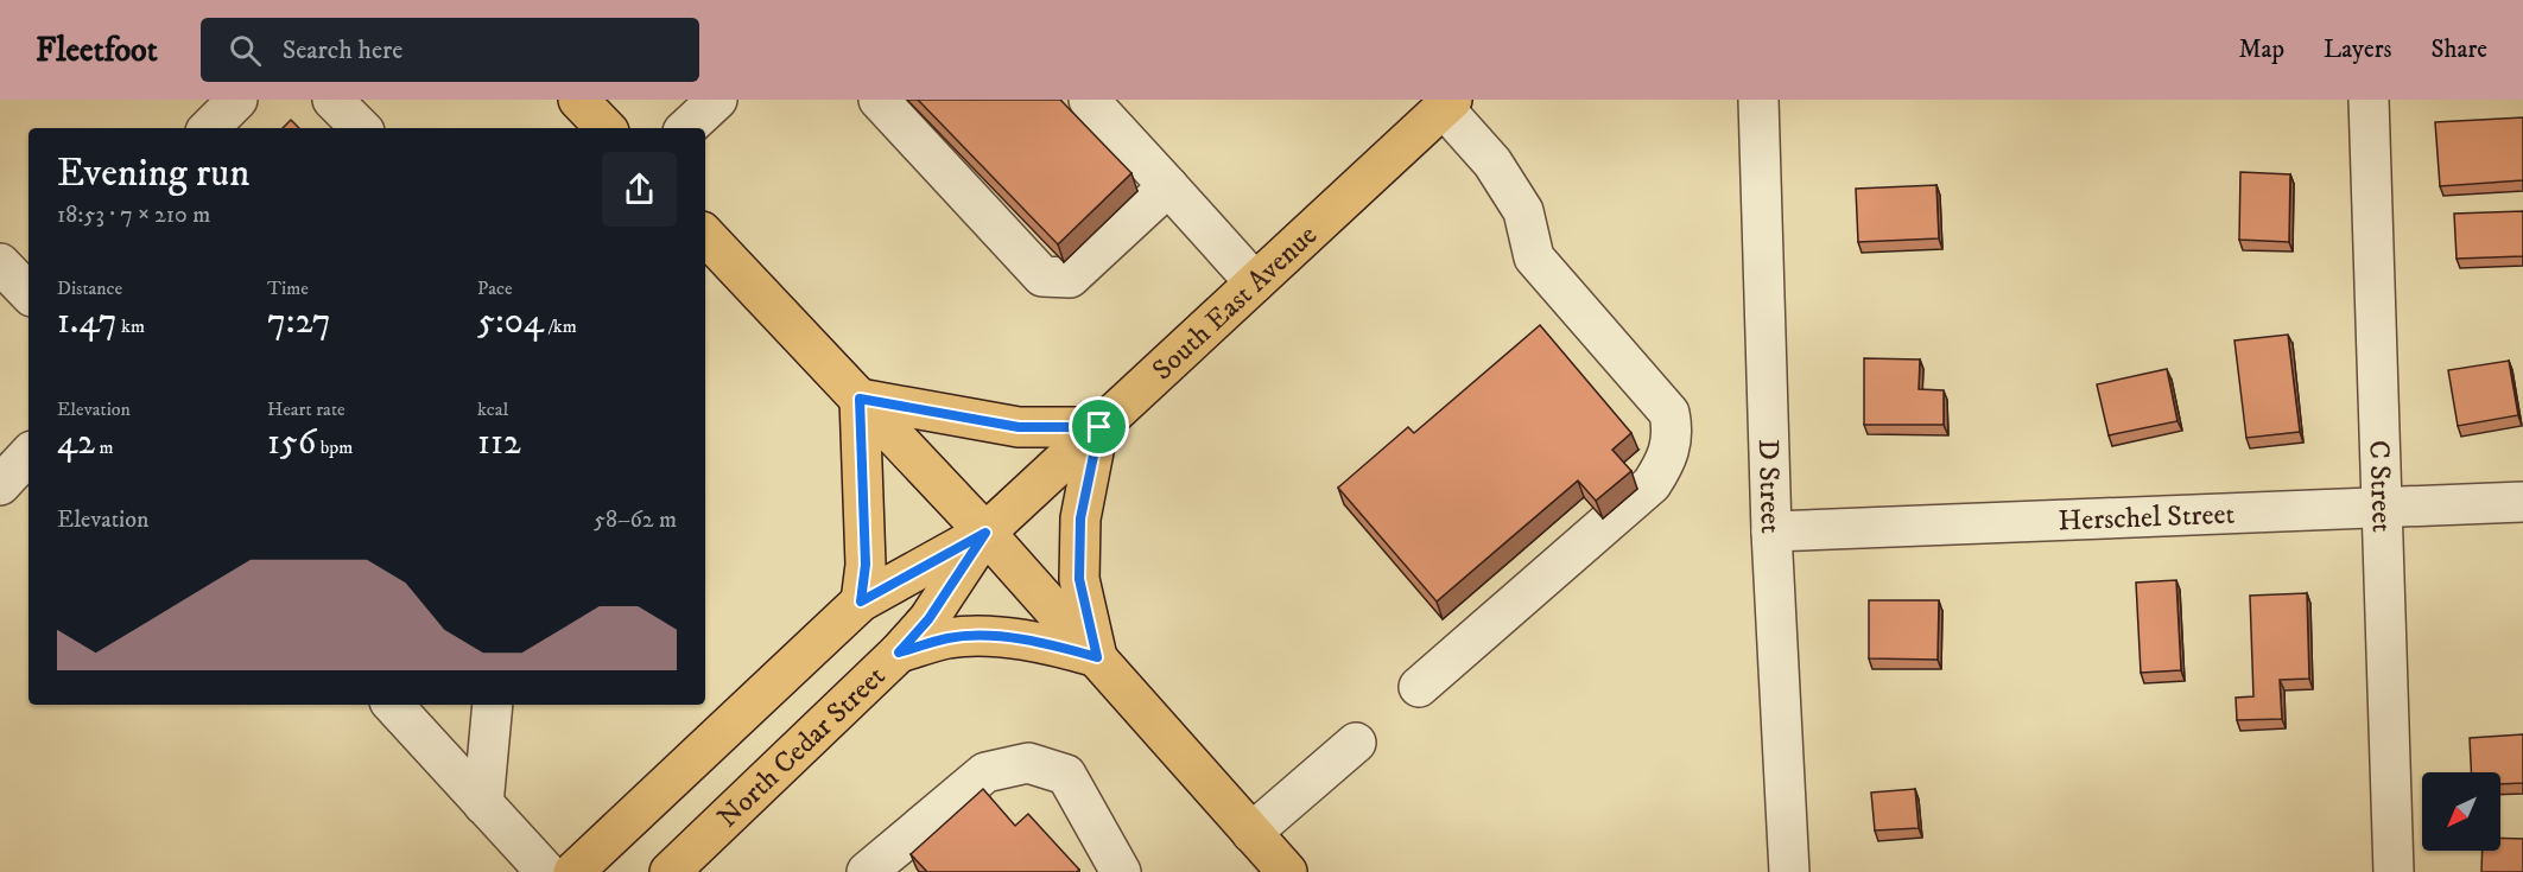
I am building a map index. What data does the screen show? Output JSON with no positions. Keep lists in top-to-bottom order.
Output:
{
  "streets": {
    "main road": ["South East Avenue", "North Cedar Street"],
    "street": ["C Street", "D Street", "Herschel Street"]
  },
  "crossings": [
    ["South East Avenue", "North Cedar Street"],
    ["C Street", "Herschel Street"],
    ["D Street", "Herschel Street"]
  ],
  "north": "bottom left",
  "page": {
    "header": "Fleetfoot",
    "search": "Search here",
    "nav": ["Map", "Layers", "Share"],
    "heading": ["Evening run", "18:53 · 7 × 210 m"],
    "stats": [
      ["Distance", "1.47 km"],
      ["Time", "7:27"],
      ["Pace", "5:04 /km"],
      ["Elevation", "42 m"],
      ["Heart rate", "156 bpm"],
      ["kcal", "112"]
    ],
    "chart": ["Elevation", "58–62 m"]
  }
}
